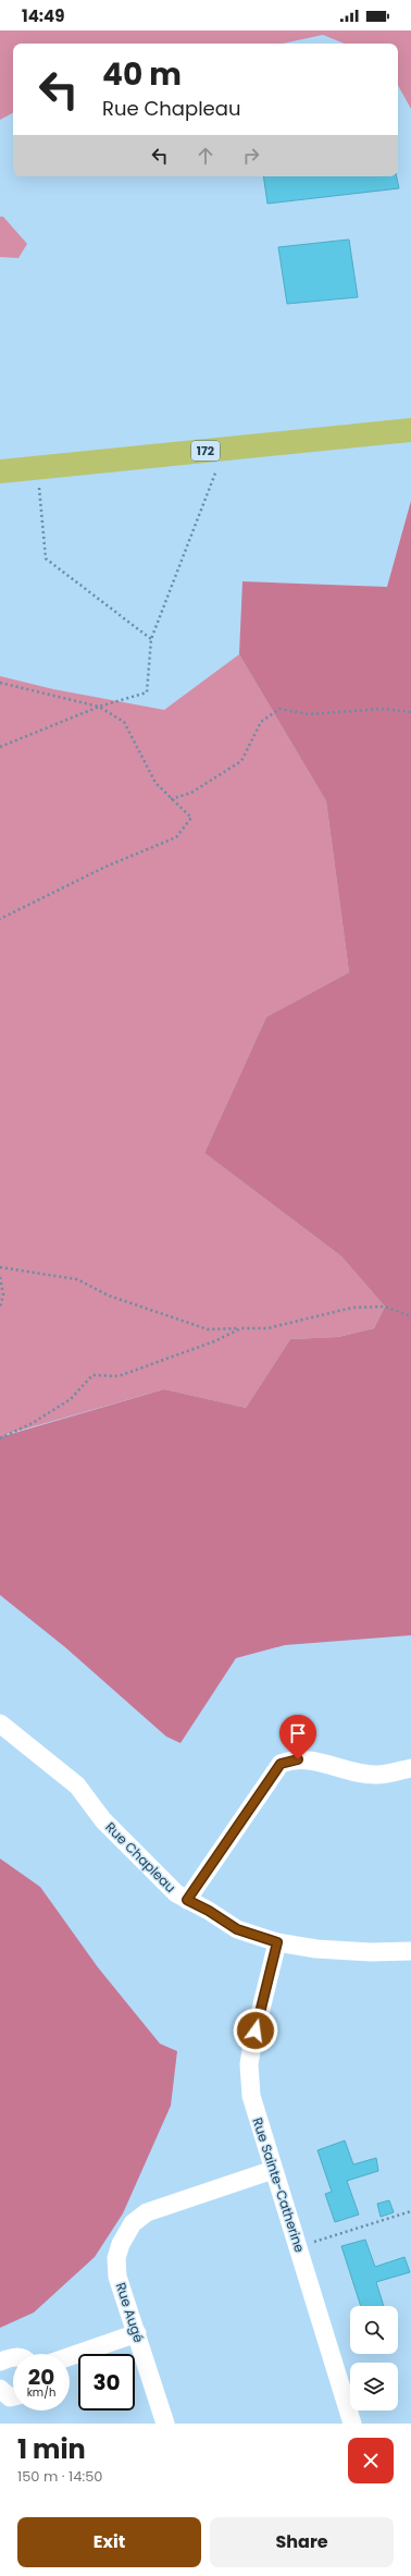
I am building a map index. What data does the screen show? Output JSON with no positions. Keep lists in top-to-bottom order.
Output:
{
  "streets": {
    "main road": ["172"],
    "street": ["Rue Chapleau", "Rue Sainte-Catherine", "Rue Augé"]
  },
  "crossings": [
    ["Rue Chapleau", "Rue Sainte-Catherine"],
    ["Rue Sainte-Catherine", "Rue Augé"]
  ],
  "page": {
    "status": "14:49",
    "turn": ["40 m", "Rue Chapleau"],
    "speed": "20 km/h",
    "limit": "30",
    "heading": ["1 min", "150 m · 14:50"],
    "buttons": ["Exit", "Share"]
  }
}
